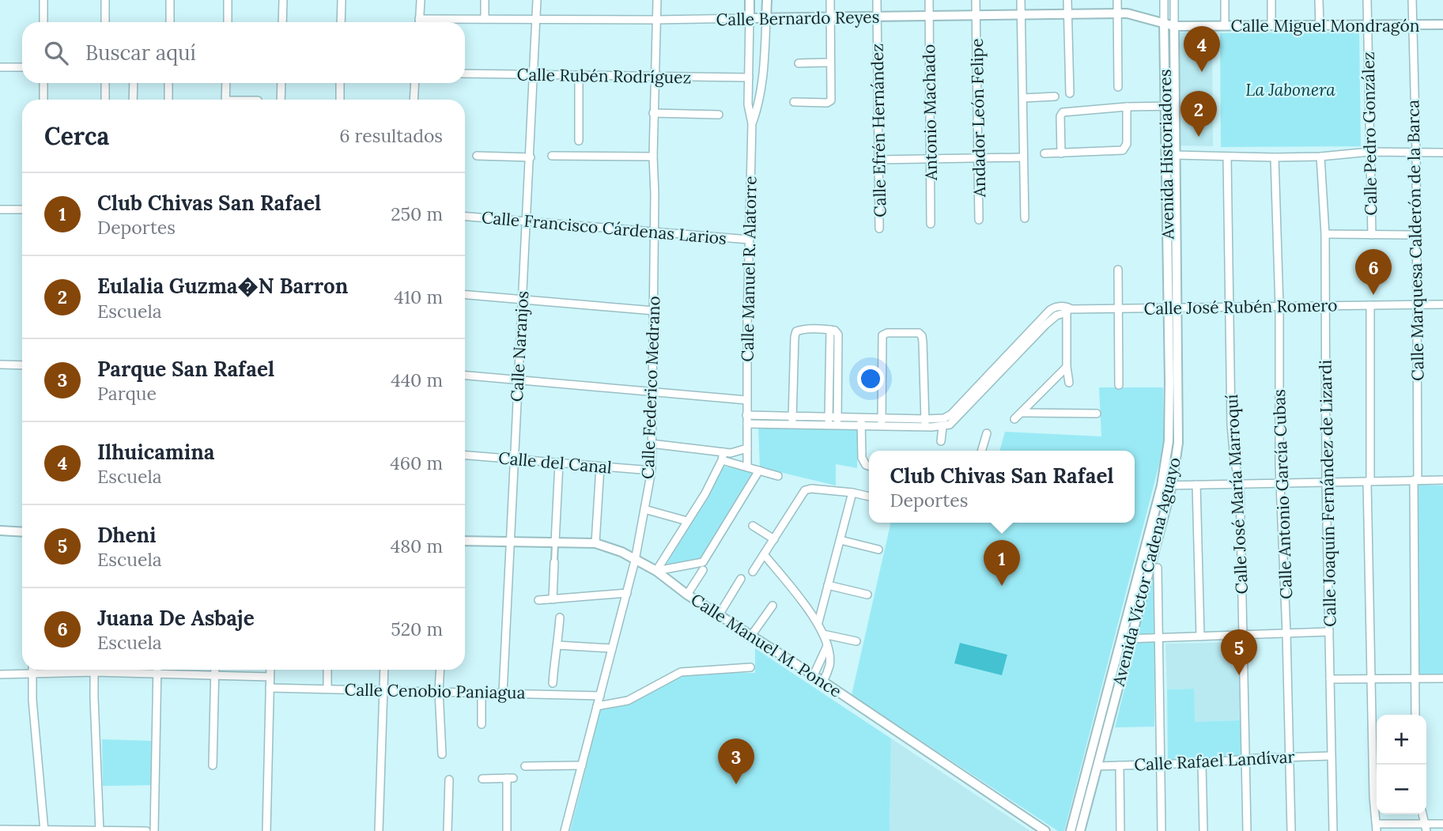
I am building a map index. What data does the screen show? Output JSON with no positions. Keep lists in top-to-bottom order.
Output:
{
  "streets": {
    "street": [
      "Calle Bernardo Reyes",
      "Calle Miguel Mondragón",
      "Calle Rubén Rodríguez",
      "Antonio Machado",
      "Andador León Felipe",
      "Calle Efrén Hernández",
      "Calle Pedro González",
      "Avenida Historiadores",
      "Calle Francisco Cárdenas Larios",
      "Calle Marquesa Calderón de la Barca",
      "Calle Manuel R. Alatorre",
      "Calle José Rubén Romero",
      "Calle Naranjos",
      "Calle Federico Medrano",
      "Calle del Canal",
      "Calle Joaquín Fernández de Lizardi",
      "Calle José María Marroquí",
      "Calle Antonio García Cubas",
      "Avenida Víctor Cadena Aguayo",
      "Calle Manuel M. Ponce",
      "Calle Cenobio Paniagua",
      "Calle Rafael Landívar"
    ]
  },
  "crossings": [
    ["Calle Bernardo Reyes", "Calle Miguel Mondragón"],
    ["Calle Bernardo Reyes", "Antonio Machado"],
    ["Calle Bernardo Reyes", "Andador León Felipe"],
    ["Calle Bernardo Reyes", "Calle Efrén Hernández"],
    ["Calle Bernardo Reyes", "Avenida Historiadores"],
    ["Calle Bernardo Reyes", "Calle Manuel R. Alatorre"],
    ["Calle Bernardo Reyes", "Calle Naranjos"],
    ["Calle Bernardo Reyes", "Calle Federico Medrano"],
    ["Calle Miguel Mondragón", "Calle Pedro González"],
    ["Calle Miguel Mondragón", "Avenida Historiadores"],
    ["Calle Miguel Mondragón", "Calle Marquesa Calderón de la Barca"],
    ["Calle Rubén Rodríguez", "Calle Manuel R. Alatorre"],
    ["Calle Rubén Rodríguez", "Calle Naranjos"],
    ["Calle Rubén Rodríguez", "Calle Federico Medrano"],
    ["Avenida Historiadores", "Calle José Rubén Romero"],
    ["Avenida Historiadores", "Avenida Víctor Cadena Aguayo"],
    ["Calle Francisco Cárdenas Larios", "Calle Manuel R. Alatorre"],
    ["Calle Francisco Cárdenas Larios", "Calle Naranjos"],
    ["Calle Francisco Cárdenas Larios", "Calle Federico Medrano"],
    ["Calle Marquesa Calderón de la Barca", "Calle José Rubén Romero"],
    ["Calle José Rubén Romero", "Calle Joaquín Fernández de Lizardi"],
    ["Calle José Rubén Romero", "Calle José María Marroquí"],
    ["Calle José Rubén Romero", "Calle Antonio García Cubas"],
    ["Calle José Rubén Romero", "Avenida Víctor Cadena Aguayo"],
    ["Calle Naranjos", "Calle del Canal"],
    ["Calle Naranjos", "Calle Manuel M. Ponce"],
    ["Calle Naranjos", "Calle Cenobio Paniagua"],
    ["Calle Federico Medrano", "Calle del Canal"],
    ["Calle Federico Medrano", "Calle Manuel M. Ponce"],
    ["Calle Federico Medrano", "Calle Cenobio Paniagua"],
    ["Calle Joaquín Fernández de Lizardi", "Calle Rafael Landívar"],
    ["Calle José María Marroquí", "Calle Rafael Landívar"],
    ["Calle Antonio García Cubas", "Calle Rafael Landívar"],
    ["Avenida Víctor Cadena Aguayo", "Calle Rafael Landívar"]
  ],
  "parks": ["La Jabonera"],
  "page": {
    "search": "Buscar aquí",
    "pins": [
      "4",
      "2",
      "6",
      "1",
      "5",
      "3"
    ],
    "heading": ["Cerca", "6 resultados"],
    "list": [
      {
        "mark": "1",
        "name": "Club Chivas San Rafael",
        "note": "Deportes",
        "value": "250 m"
      },
      {
        "mark": "2",
        "name": "Eulalia Guzma�N Barron",
        "note": "Escuela",
        "value": "410 m"
      },
      {
        "mark": "3",
        "name": "Parque San Rafael",
        "note": "Parque",
        "value": "440 m"
      },
      {
        "mark": "4",
        "name": "Ilhuicamina",
        "note": "Escuela",
        "value": "460 m"
      },
      {
        "mark": "5",
        "name": "Dheni",
        "note": "Escuela",
        "value": "480 m"
      },
      {
        "mark": "6",
        "name": "Juana De Asbaje",
        "note": "Escuela",
        "value": "520 m"
      }
    ],
    "popup": ["Club Chivas San Rafael", "Deportes"],
    "map_buttons": ["+", "−"]
  }
}
